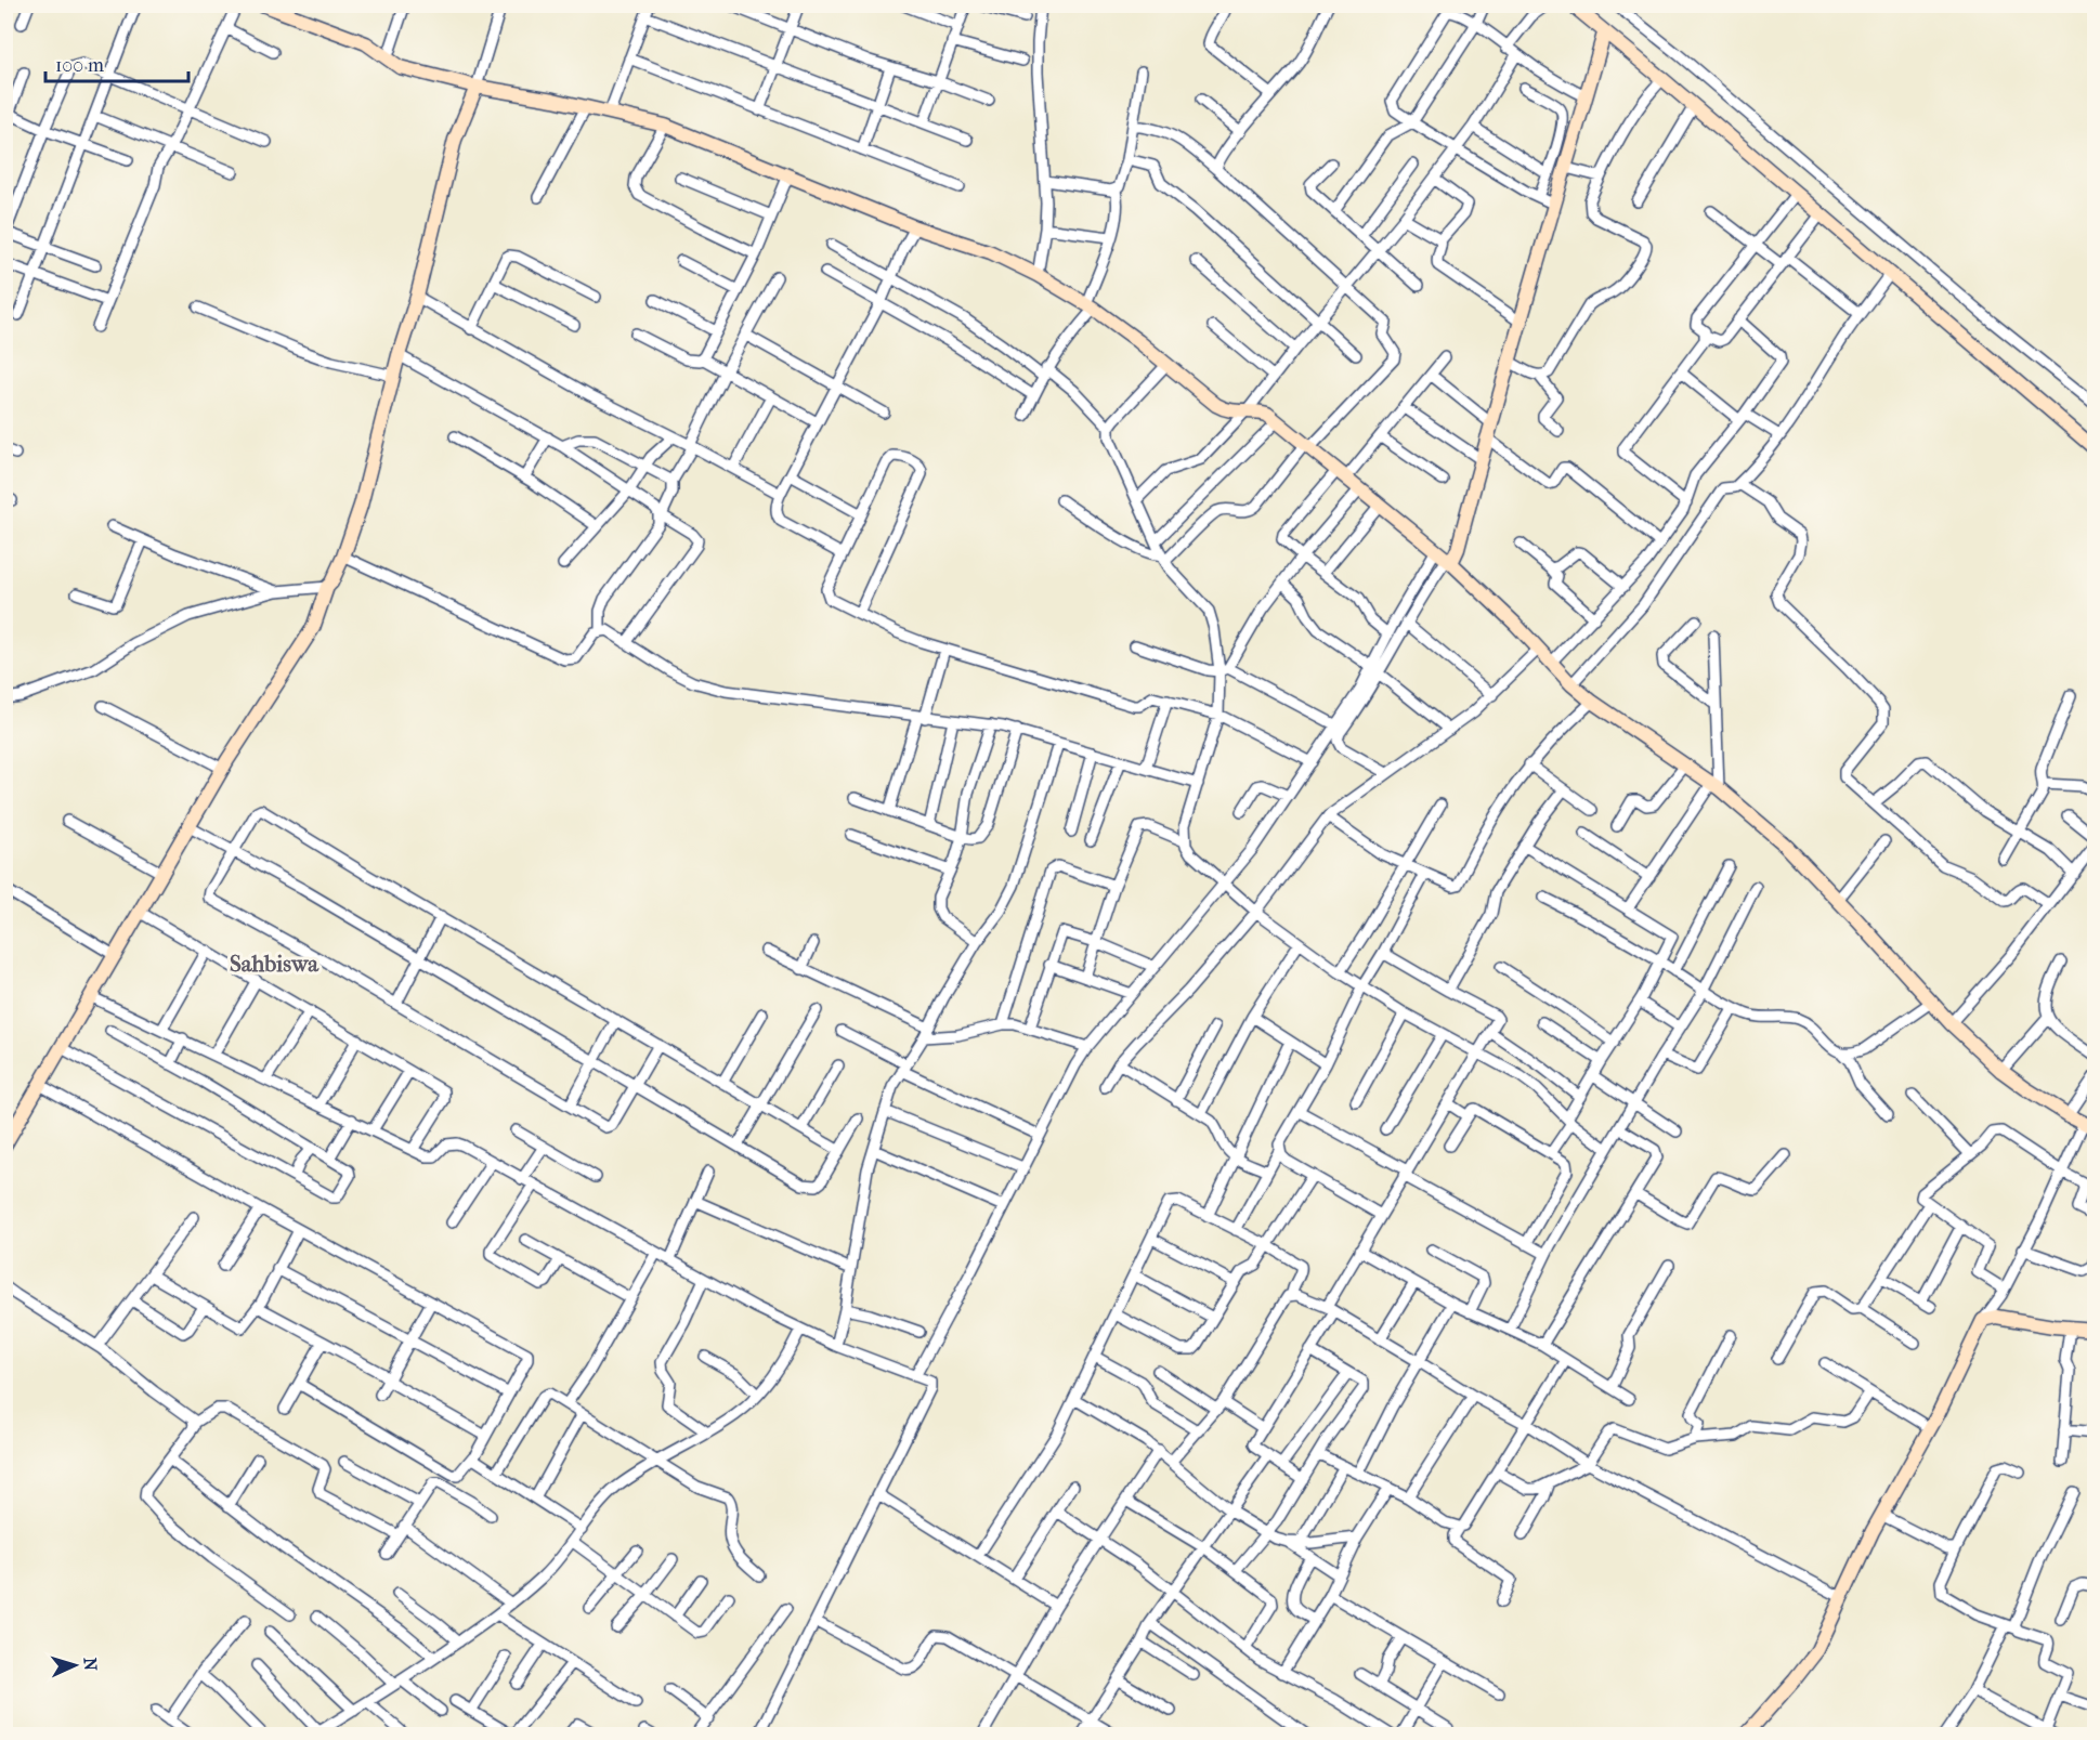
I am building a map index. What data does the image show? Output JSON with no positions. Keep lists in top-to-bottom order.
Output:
{
  "districts": ["Sahbiswa"],
  "scale_bar": "100 m",
  "north": "right"
}
